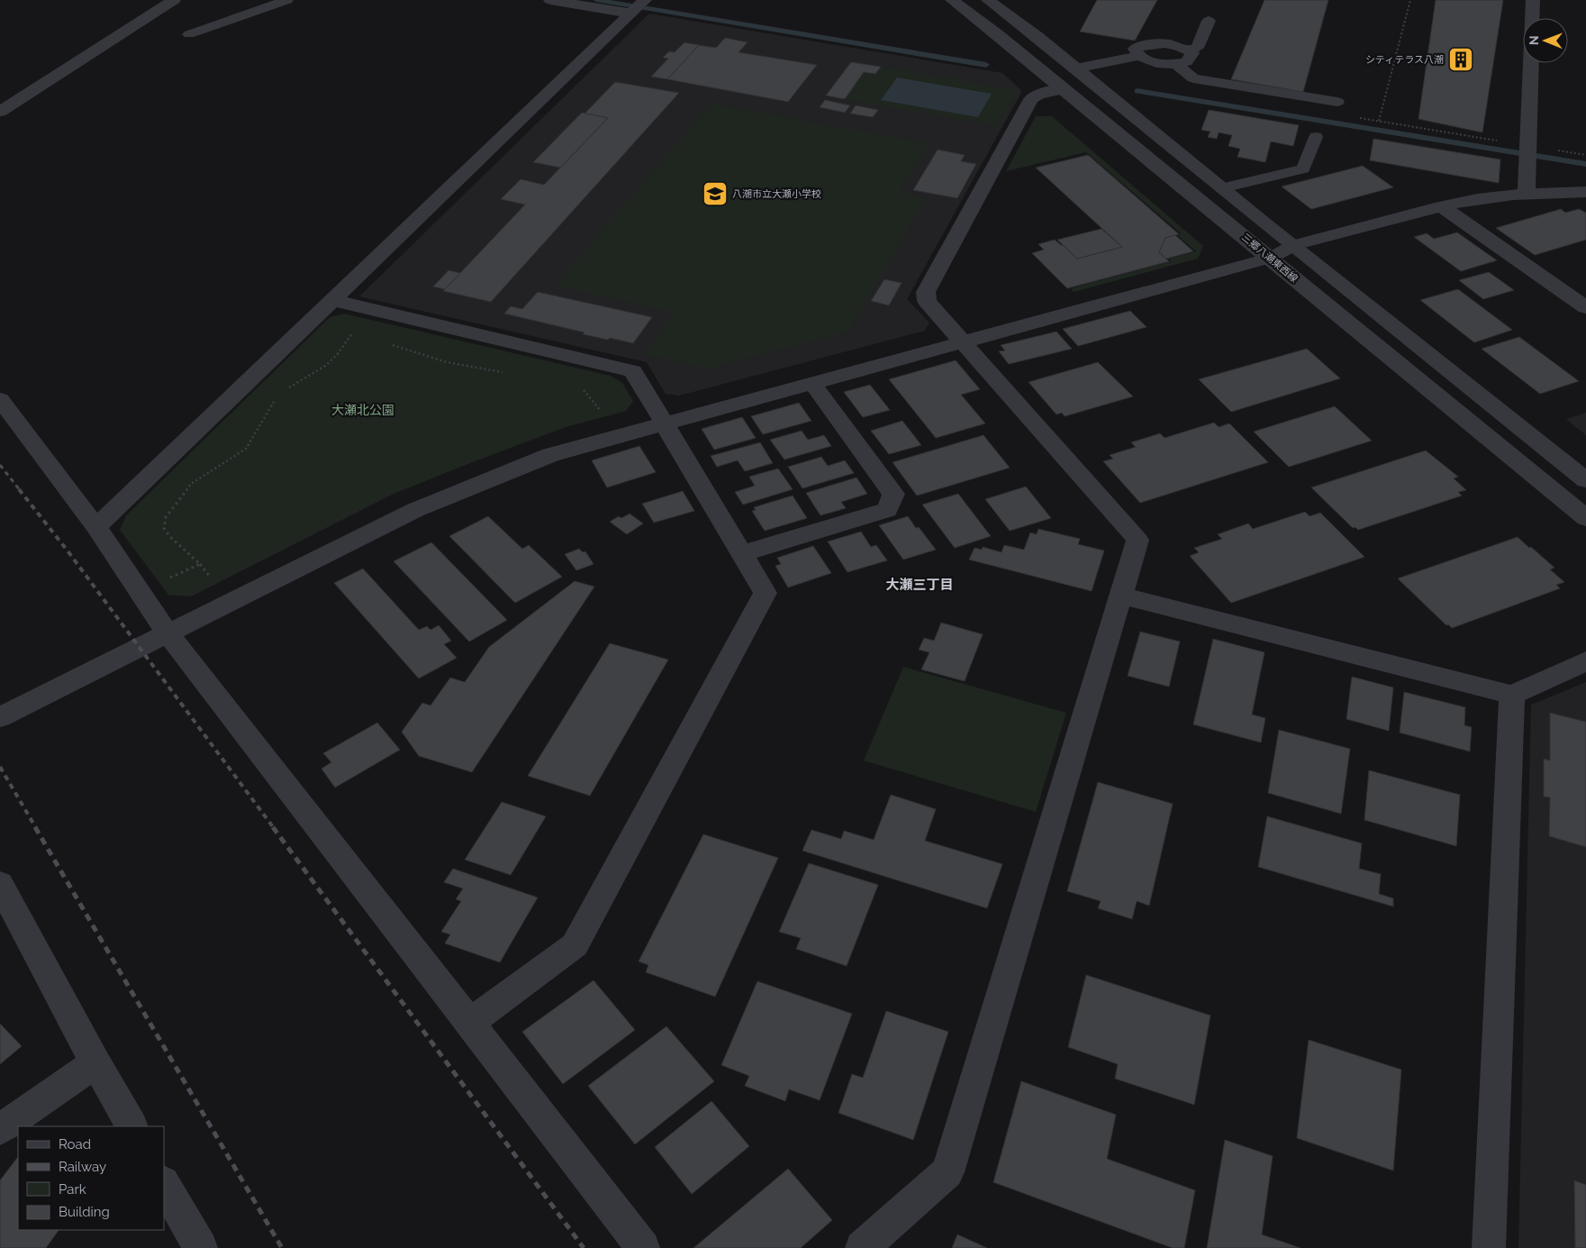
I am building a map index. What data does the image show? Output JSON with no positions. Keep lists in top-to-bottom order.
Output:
{
  "streets": {
    "street": ["三郷八潮東西線"]
  },
  "districts": ["大瀬三丁目"],
  "parks": ["大瀬北公園"],
  "places": {
    "building": ["シティテラス八潮"],
    "school or university": ["八潮市立大瀬小学校"]
  },
  "legend": [
    "Road",
    "Railway",
    "Park",
    "Building"
  ],
  "north": "left"
}
